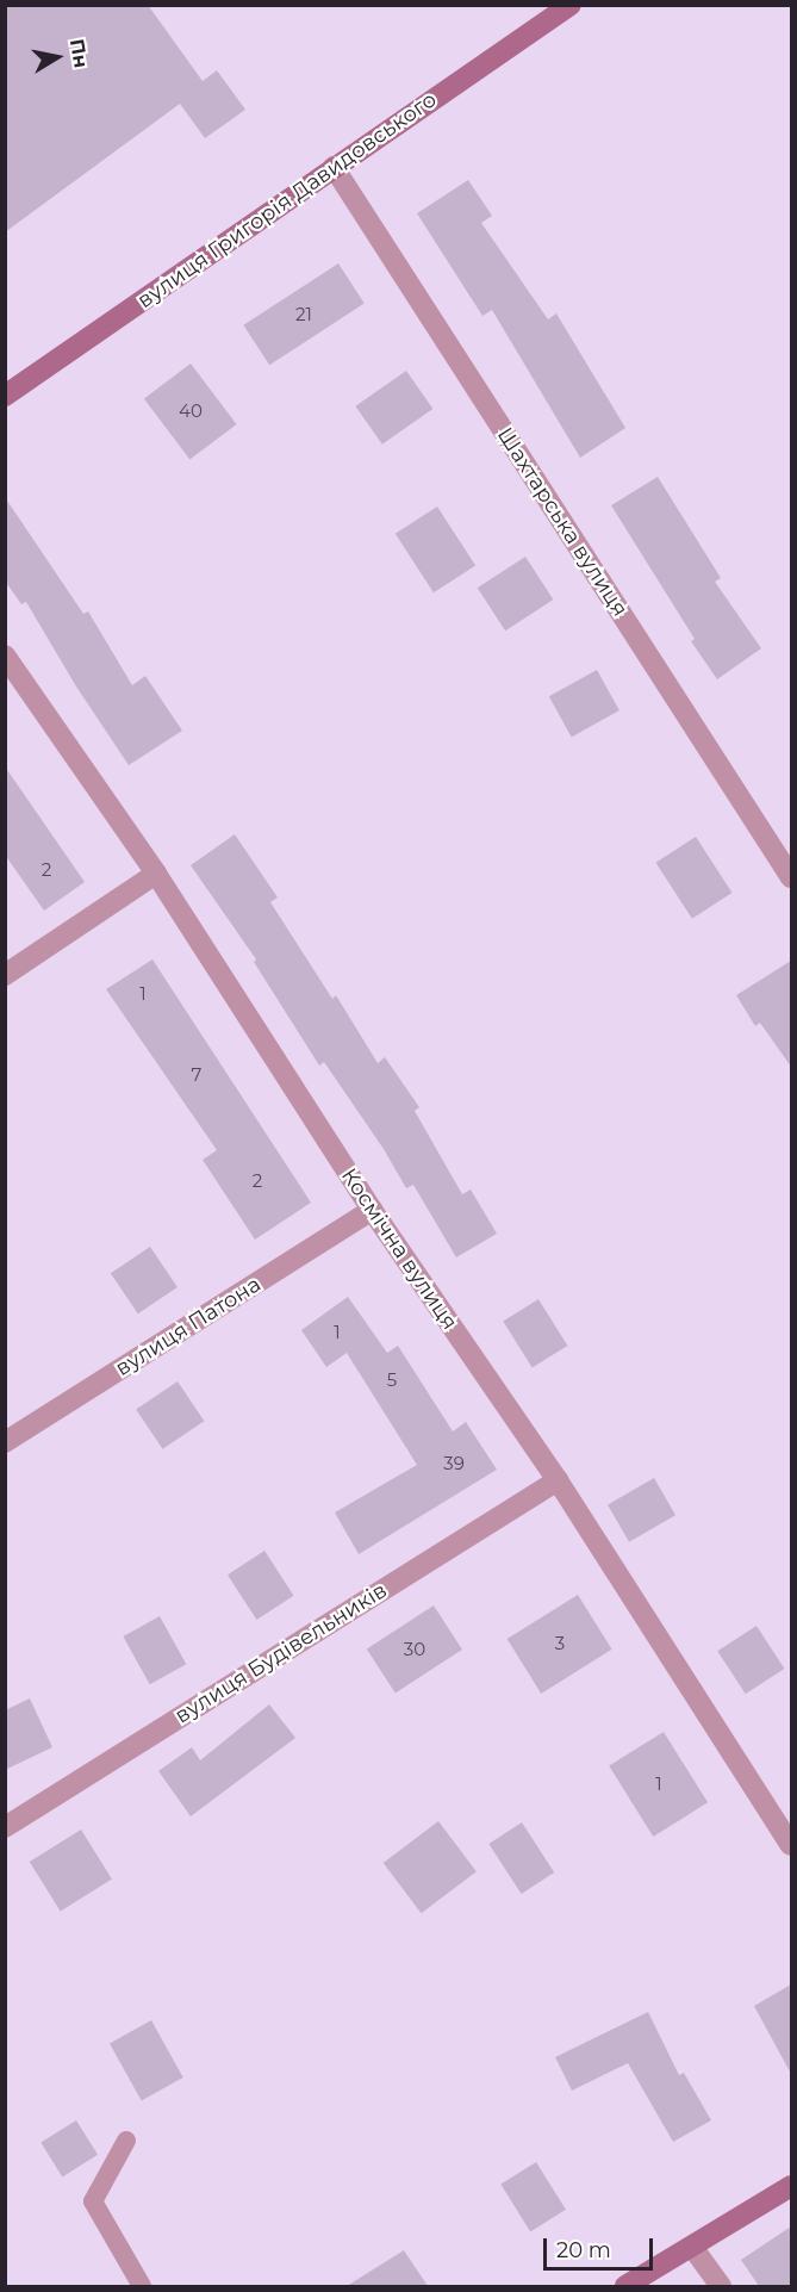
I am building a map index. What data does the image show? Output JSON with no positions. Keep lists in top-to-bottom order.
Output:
{
  "streets": {
    "street": [
      "вулиця Григорія Давидовського",
      "Шахтарська вулиця",
      "Космічна вулиця",
      "вулиця Патона",
      "вулиця Будівельників"
    ]
  },
  "crossings": [
    ["вулиця Григорія Давидовського", "Шахтарська вулиця"],
    ["Космічна вулиця", "вулиця Патона"],
    ["Космічна вулиця", "вулиця Будівельників"]
  ],
  "house_numbers": [
    "21",
    "40",
    "2",
    "1",
    "7",
    "2",
    "1",
    "5",
    "39",
    "3",
    "30",
    "1"
  ],
  "scale_bar": "20 m",
  "north": "right"
}
